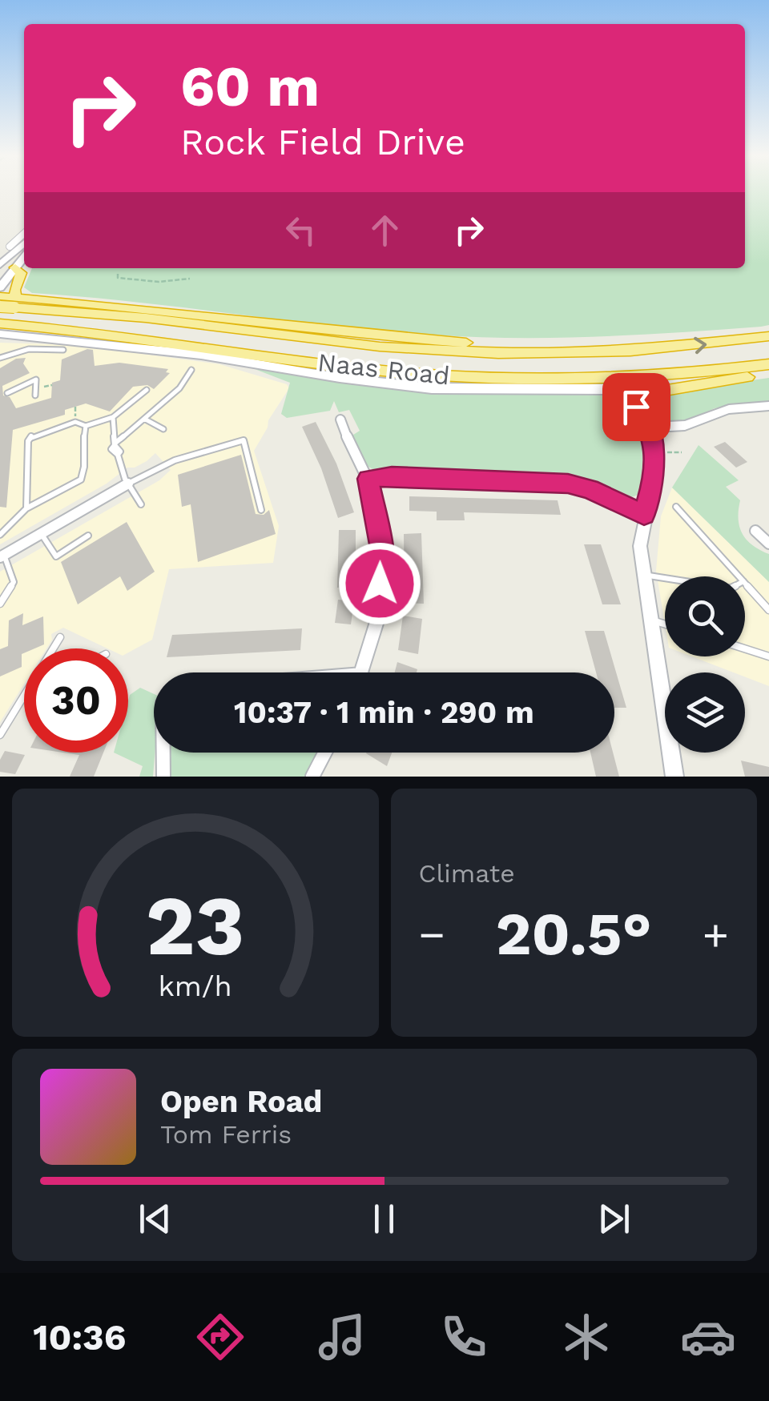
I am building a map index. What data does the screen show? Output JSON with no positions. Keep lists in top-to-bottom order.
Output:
{
  "streets": {
    "highway": ["Naas Road"]
  },
  "page": {
    "turn": ["60 m", "Rock Field Drive"],
    "limit": "30",
    "trip": "10:37 · 1 min · 290 m",
    "tile": "Climate",
    "heat": ["−", "20.5°", "+"],
    "song": ["Open Road", "Tom Ferris"],
    "tabs": "10:36",
    "gauge": ["23", "km/h"]
  }
}
